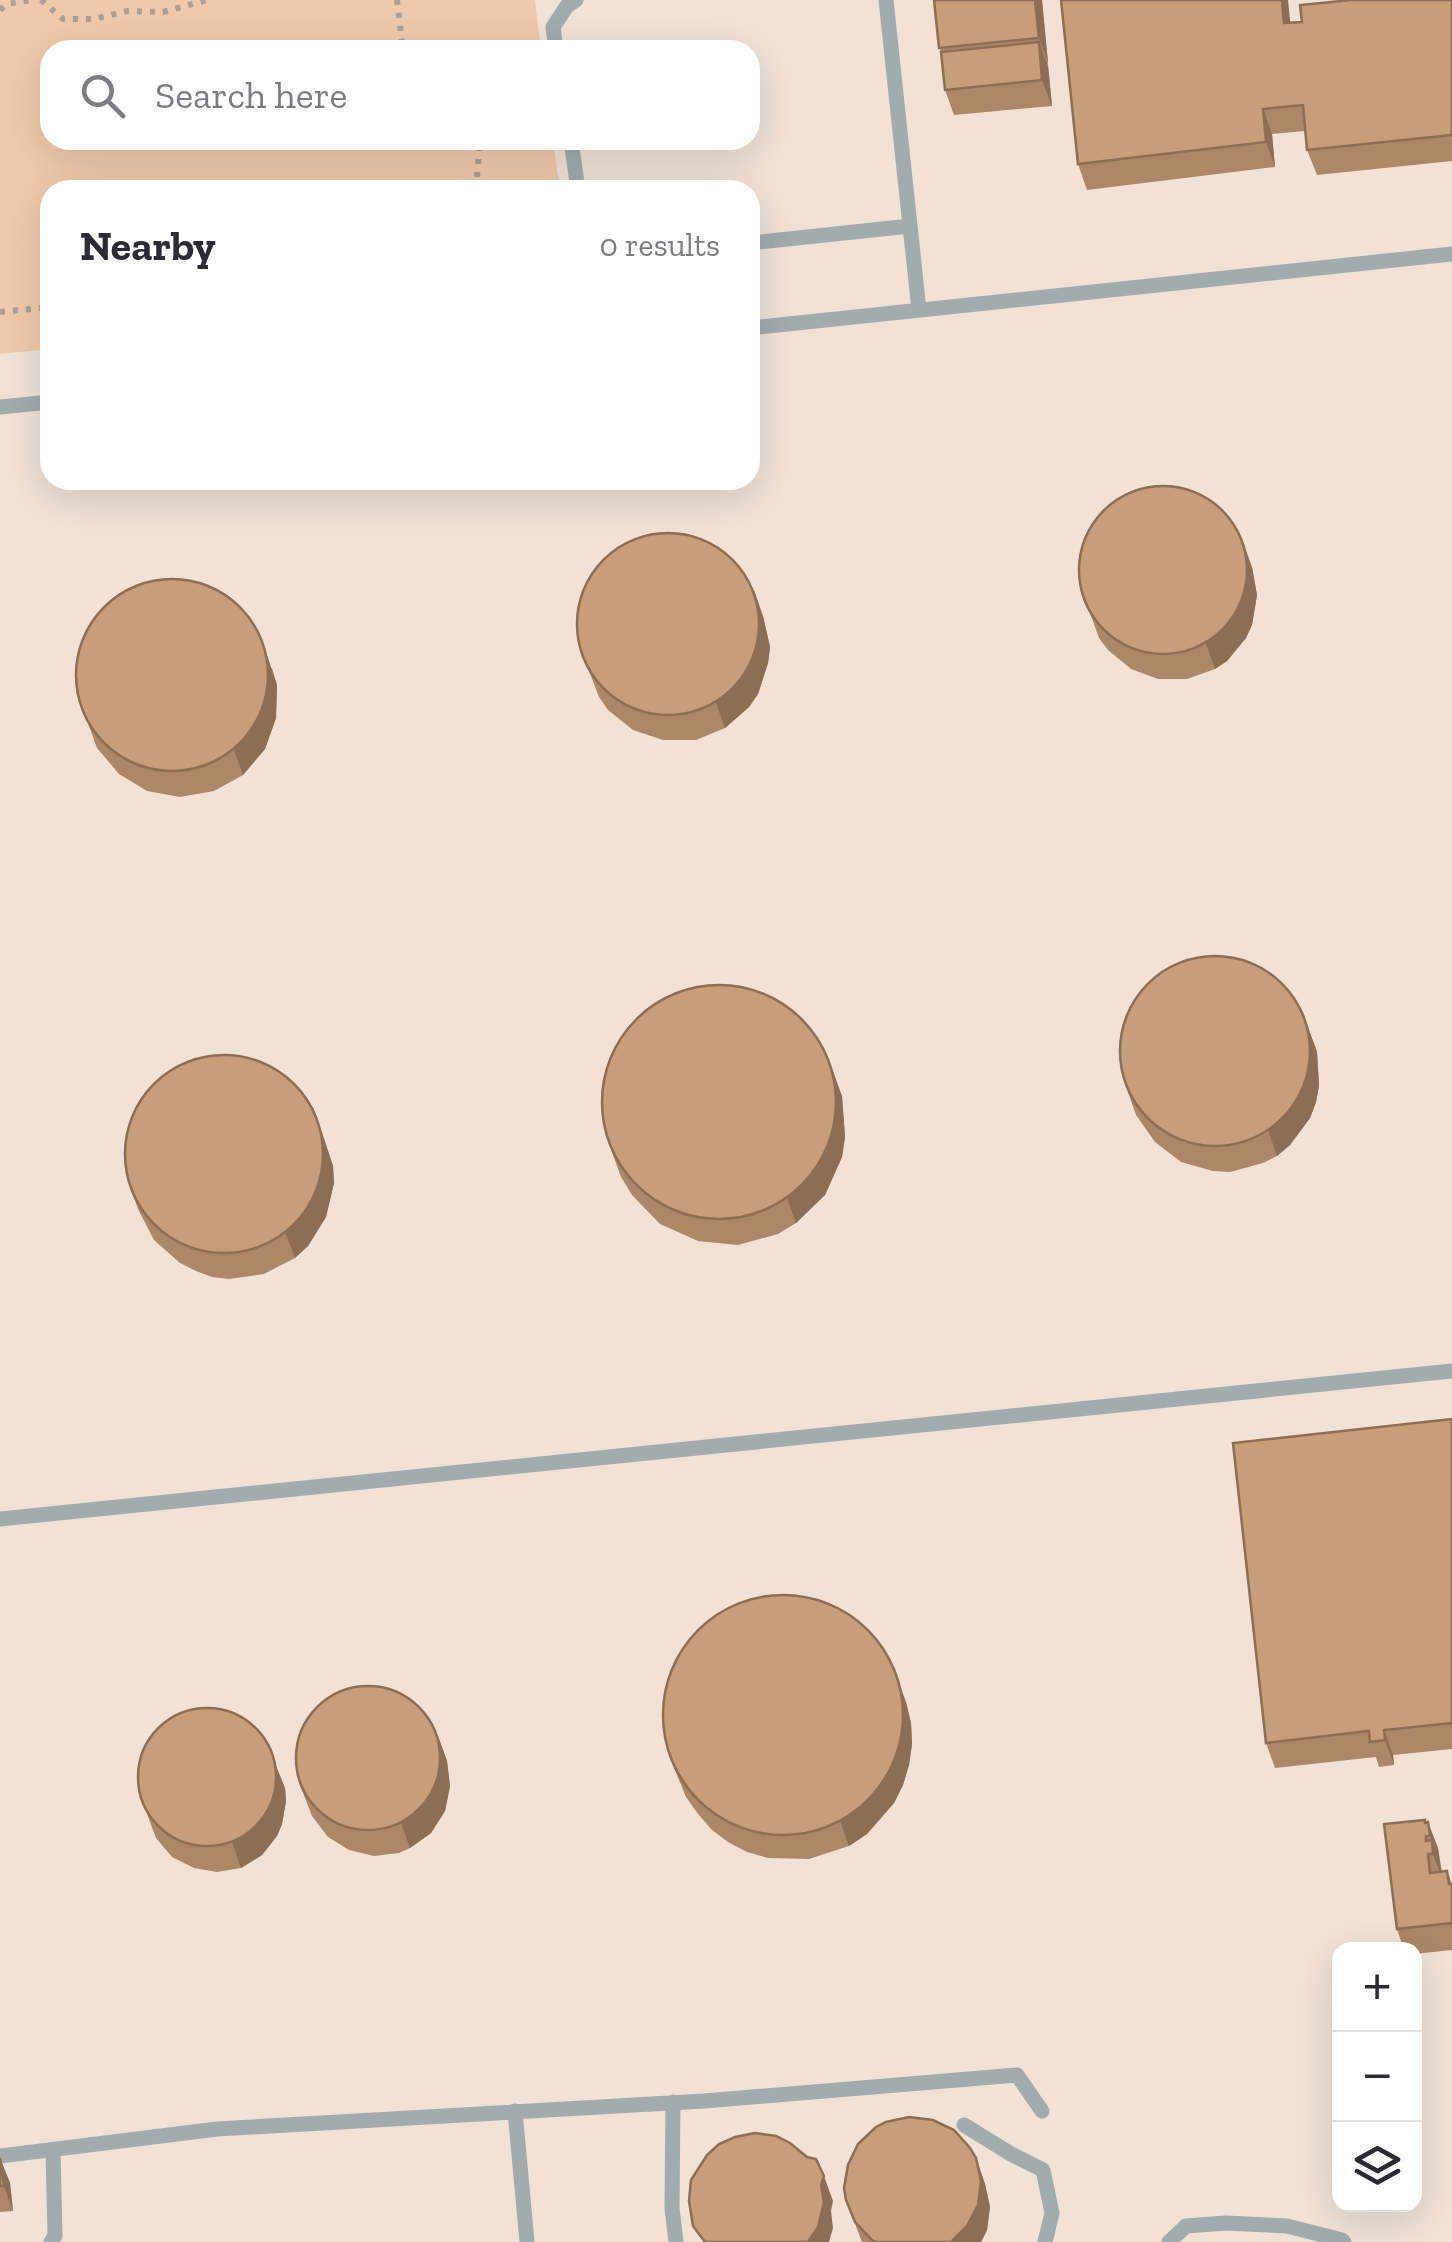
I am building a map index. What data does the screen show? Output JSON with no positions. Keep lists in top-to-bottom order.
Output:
{
  "page": {
    "search": "Search here",
    "heading": ["Nearby", "0 results"],
    "map_buttons": ["+", "−"]
  }
}
